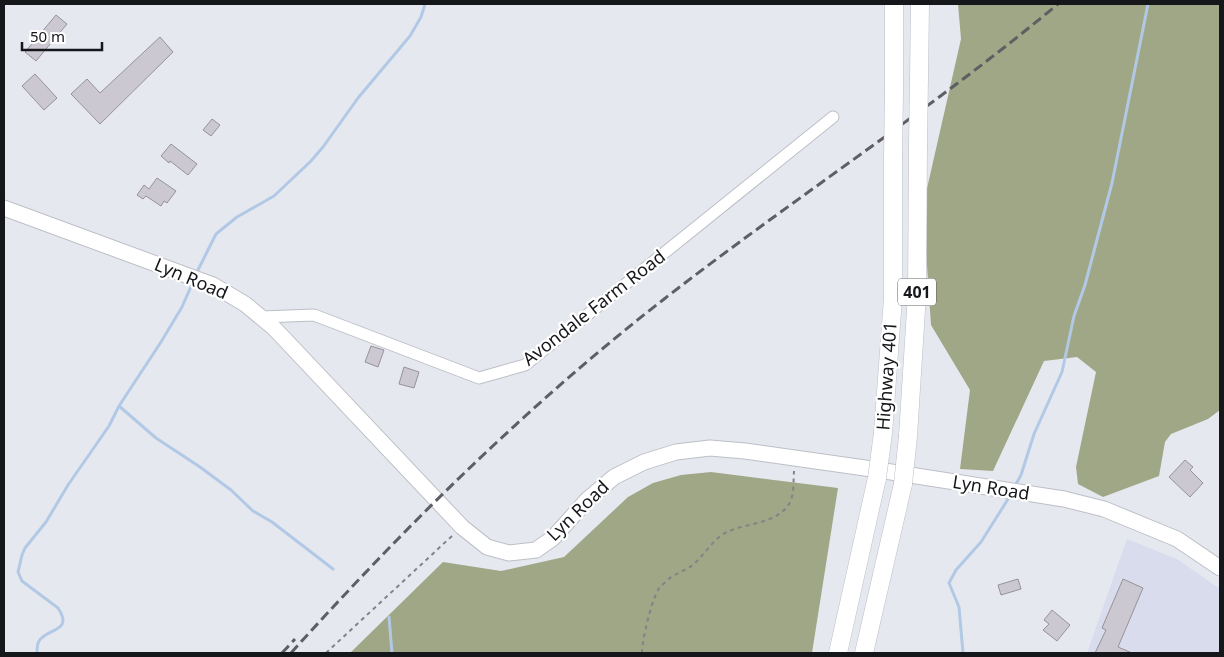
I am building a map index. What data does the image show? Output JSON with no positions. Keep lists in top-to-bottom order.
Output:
{
  "streets": {
    "highway": ["401", "Highway 401"],
    "main road": ["Lyn Road"],
    "street": ["Avondale Farm Road"]
  },
  "crossings": [
    ["Lyn Road", "Avondale Farm Road"]
  ],
  "scale_bar": "50 m"
}
